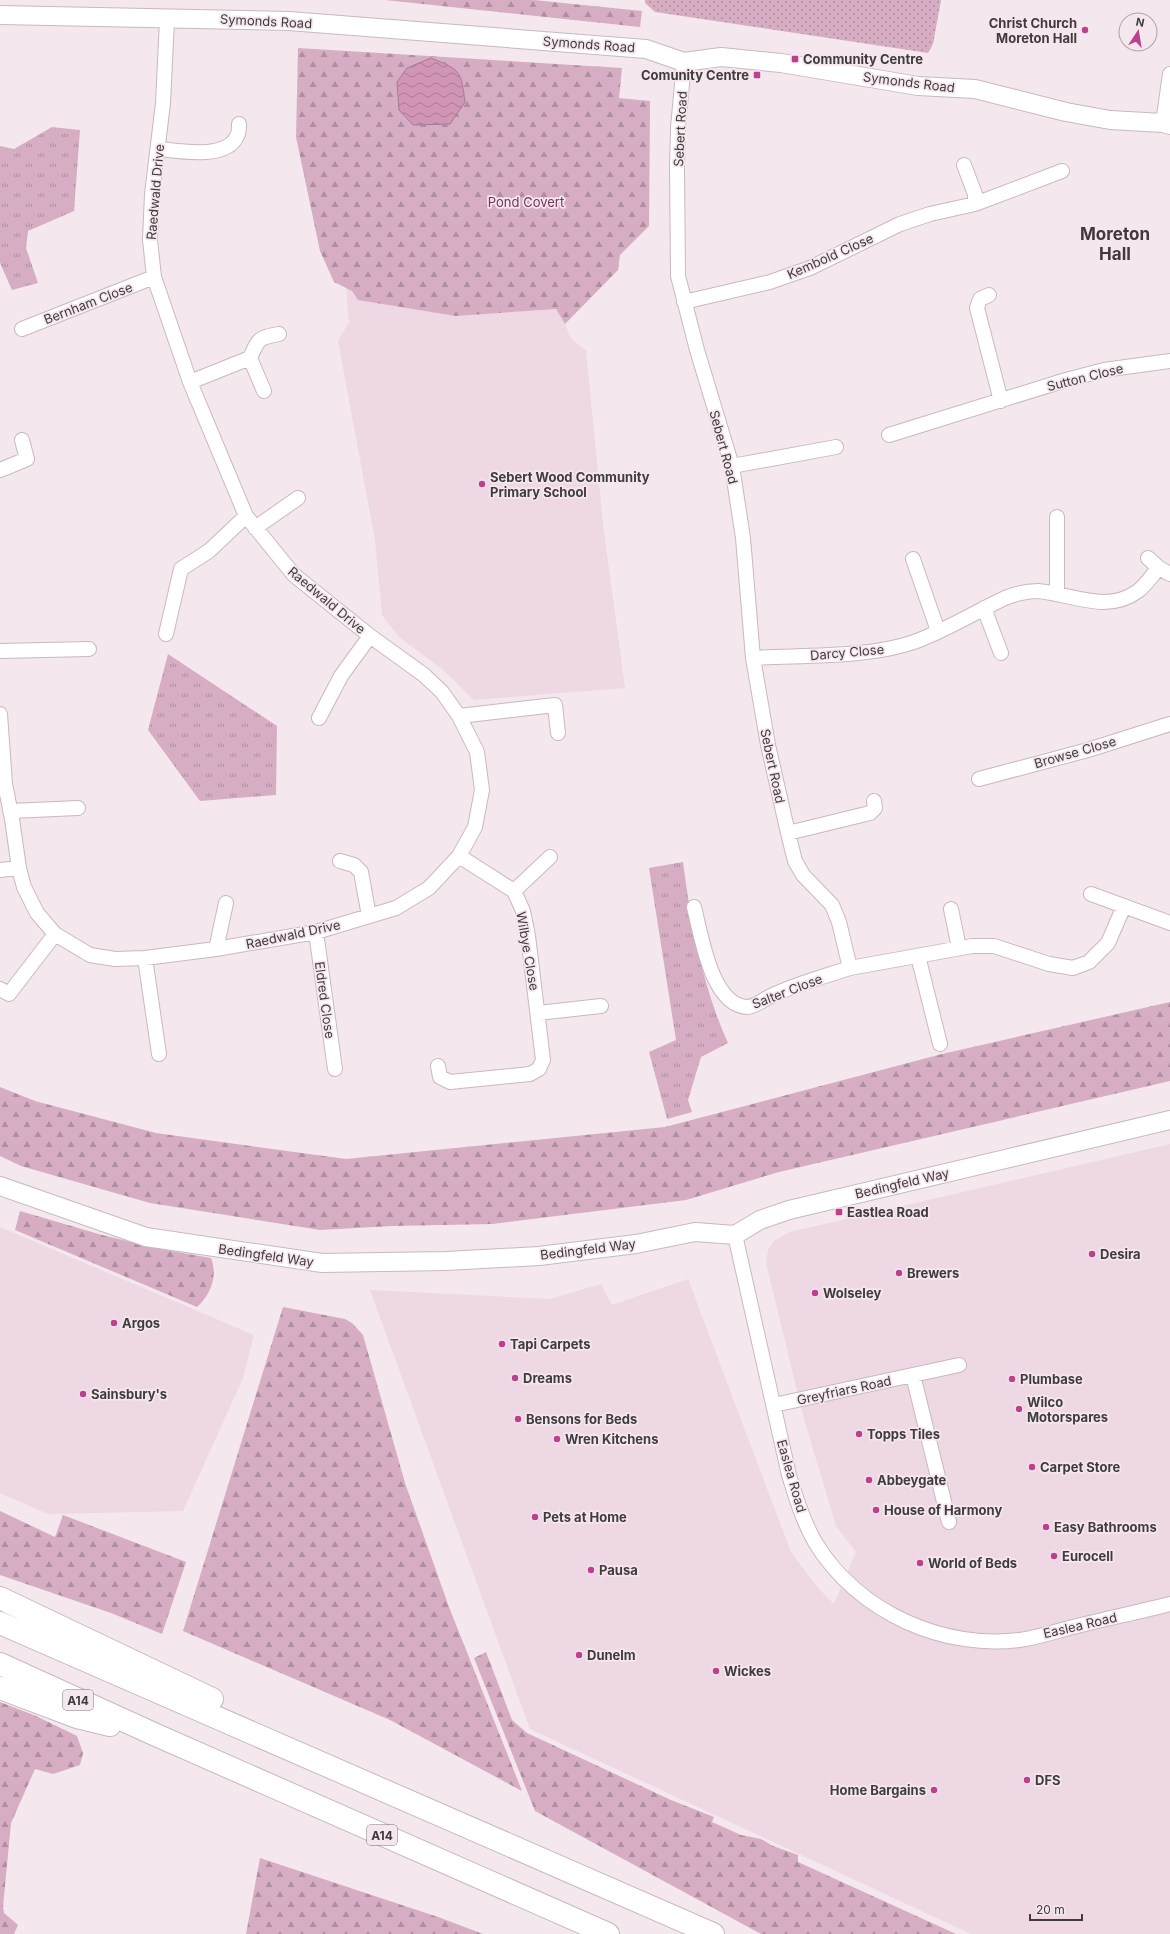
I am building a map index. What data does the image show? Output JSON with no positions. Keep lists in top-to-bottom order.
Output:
{
  "streets": {
    "highway": ["A14"],
    "street": [
      "Symonds Road",
      "Sebert Road",
      "Raedwald Drive",
      "Kembold Close",
      "Bernham Close",
      "Sutton Close",
      "Darcy Close",
      "Browse Close",
      "Wilbye Close",
      "Salter Close",
      "Eldred Close",
      "Bedingfeld Way",
      "Greyfriars Road",
      "Easlea Road"
    ]
  },
  "crossings": [
    ["Symonds Road", "Sebert Road"],
    ["Symonds Road", "Raedwald Drive"],
    ["Sebert Road", "Kembold Close"],
    ["Sebert Road", "Darcy Close"],
    ["Sebert Road", "Salter Close"],
    ["Raedwald Drive", "Bernham Close"],
    ["Raedwald Drive", "Eldred Close"],
    ["Bedingfeld Way", "Easlea Road"],
    ["Greyfriars Road", "Easlea Road"]
  ],
  "districts": ["Moreton Hall"],
  "parks": ["Pond Covert"],
  "places": {
    "other": [
      "Christ Church Moreton Hall",
      "Sebert Wood Community Primary School",
      "Desira",
      "Brewers",
      "Wolseley",
      "Argos",
      "Tapi Carpets",
      "Dreams",
      "Plumbase",
      "Sainsbury's",
      "Wilco Motorspares",
      "Bensons for Beds",
      "Topps Tiles",
      "Wren Kitchens",
      "Carpet Store",
      "Abbeygate",
      "House of Harmony",
      "Pets at Home",
      "Easy Bathrooms",
      "Eurocell",
      "World of Beds",
      "Pausa",
      "Dunelm",
      "Wickes",
      "DFS",
      "Home Bargains"
    ],
    "transit": ["Community Centre", "Comunity Centre", "Eastlea Road"]
  },
  "scale_bar": "20 m",
  "north": "top"
}
